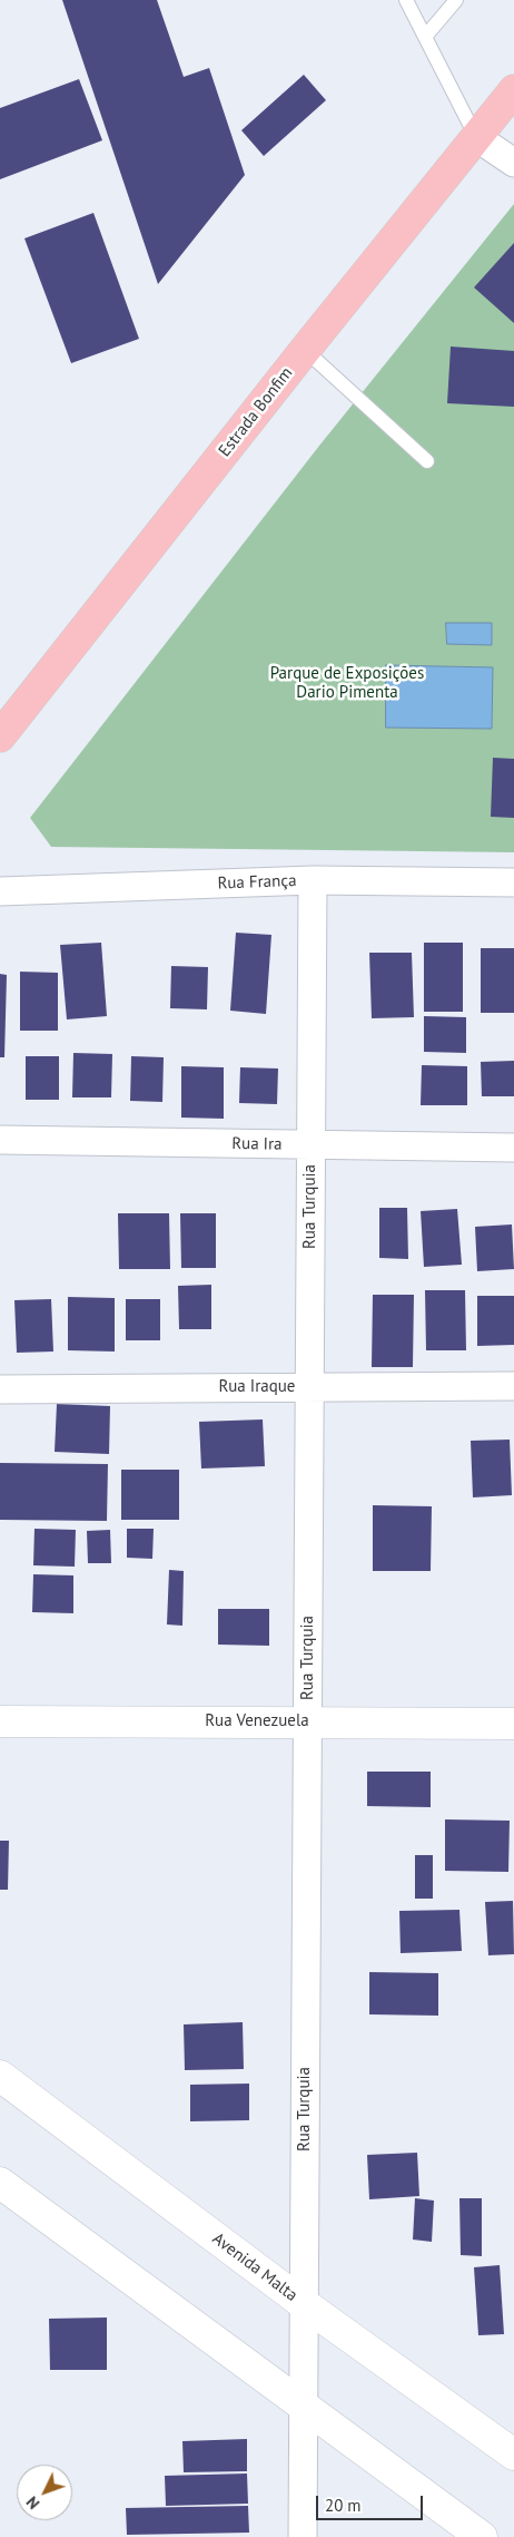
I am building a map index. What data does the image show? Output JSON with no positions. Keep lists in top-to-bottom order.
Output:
{
  "streets": {
    "main road": ["Estrada Bonfim"],
    "street": [
      "Rua França",
      "Rua Ira",
      "Rua Turquia",
      "Rua Iraque",
      "Rua Venezuela",
      "Avenida Malta"
    ]
  },
  "crossings": [
    ["Rua França", "Rua Turquia"],
    ["Rua Ira", "Rua Turquia"],
    ["Rua Turquia", "Rua Iraque"],
    ["Rua Turquia", "Rua Venezuela"],
    ["Rua Turquia", "Avenida Malta"]
  ],
  "parks": ["Parque de Exposições Dario Pimenta"],
  "scale_bar": "20 m",
  "north": "bottom left"
}
